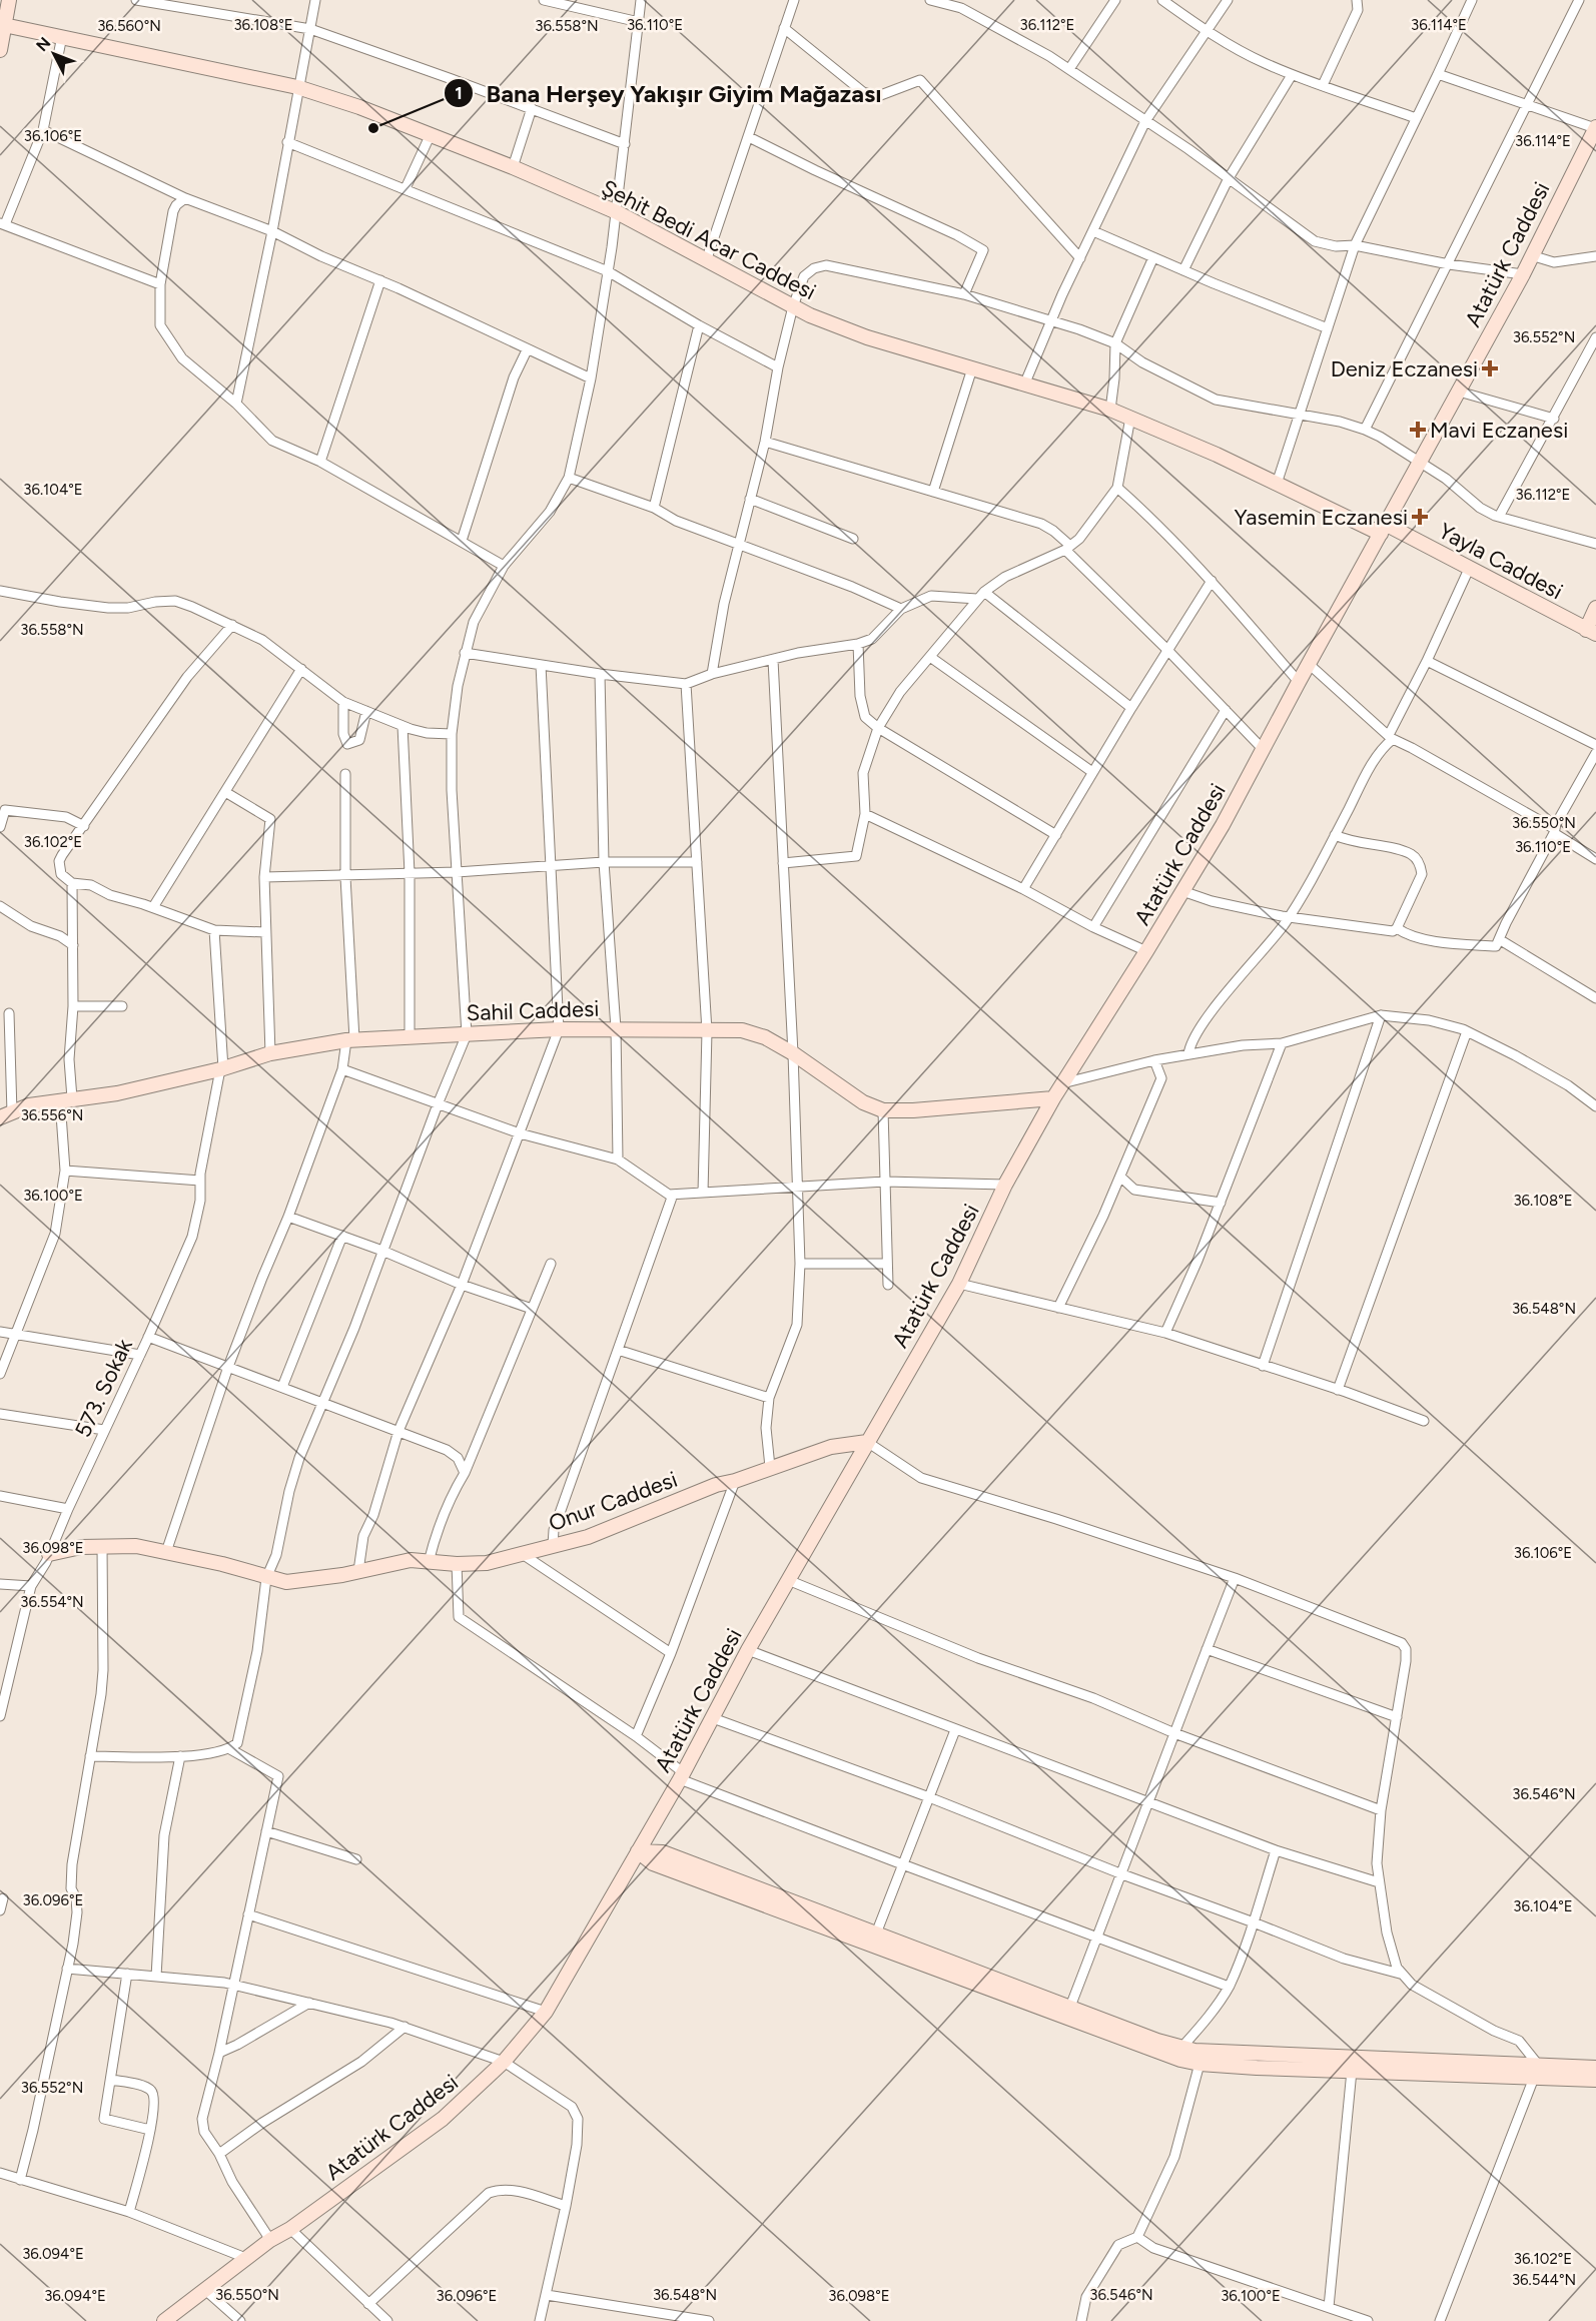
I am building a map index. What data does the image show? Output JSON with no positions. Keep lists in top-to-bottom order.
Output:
{
  "streets": {
    "street": [
      "Şehit Bedi Acar Caddesi",
      "Atatürk Caddesi",
      "Yayla Caddesi",
      "Sahil Caddesi",
      "573. Sokak",
      "Onur Caddesi"
    ]
  },
  "crossings": [
    ["Şehit Bedi Acar Caddesi", "Atatürk Caddesi"],
    ["Şehit Bedi Acar Caddesi", "Yayla Caddesi"],
    ["Atatürk Caddesi", "Yayla Caddesi"],
    ["Atatürk Caddesi", "Sahil Caddesi"],
    ["Atatürk Caddesi", "Onur Caddesi"],
    ["Sahil Caddesi", "573. Sokak"],
    ["573. Sokak", "Onur Caddesi"]
  ],
  "places": {
    "other": ["Bana Herşey Yakışır Giyim Mağazası"],
    "health": ["Deniz Eczanesi", "Mavi Eczanesi", "Yasemin Eczanesi"]
  },
  "north": "top left",
  "coordinates": [
    "36.108°E",
    "36.110°E",
    "36.112°E",
    "36.114°E",
    "36.560°N",
    "36.558°N",
    "36.106°E",
    "36.552°N",
    "36.104°E",
    "36.550°N",
    "36.102°E",
    "36.556°N",
    "36.100°E",
    "36.548°N",
    "36.098°E",
    "36.554°N",
    "36.546°N",
    "36.096°E",
    "36.094°E",
    "36.544°N"
  ]
}
